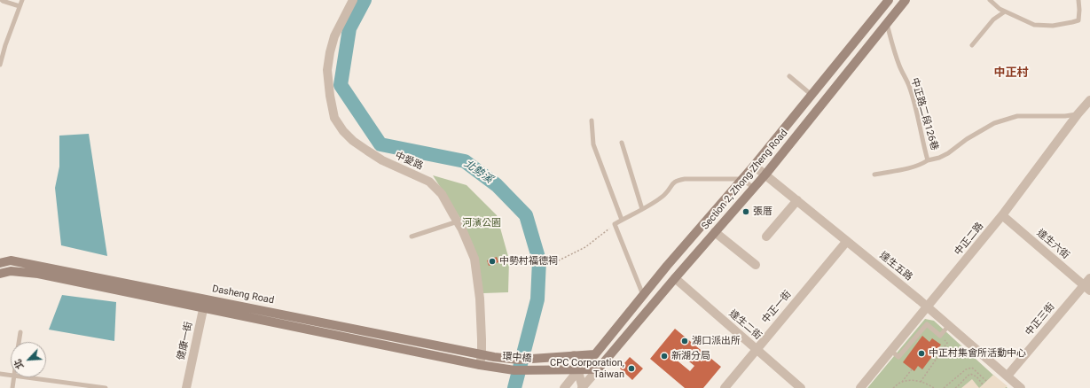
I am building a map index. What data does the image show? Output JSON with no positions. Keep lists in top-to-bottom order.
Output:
{
  "streets": {
    "main road": ["Section 2, Zhong Zheng Road", "Dasheng Road", "環中橋"],
    "street": [
      "中愛路",
      "中正二路",
      "達生六街",
      "達生五路",
      "中正一街",
      "中正三街",
      "達生二街",
      "健康一街"
    ],
    "lane": ["中正路二段126巷"]
  },
  "crossings": [
    ["中正路二段126巷", "Section 2, Zhong Zheng Road"],
    ["中正路二段126巷", "中正二路"],
    ["中愛路", "Dasheng Road"],
    ["中愛路", "環中橋"],
    ["Section 2, Zhong Zheng Road", "達生五路"],
    ["Section 2, Zhong Zheng Road", "達生二街"],
    ["中正二路", "達生六街"],
    ["中正二路", "達生五路"],
    ["達生六街", "中正三街"],
    ["達生五路", "中正一街"],
    ["達生五路", "中正三街"],
    ["Dasheng Road", "健康一街"],
    ["Dasheng Road", "環中橋"],
    ["中正一街", "達生二街"]
  ],
  "districts": ["中正村"],
  "water": ["北勢溪"],
  "parks": ["河濱公園"],
  "places": [
    "張厝",
    "中勢村福德祠",
    "湖口派出所",
    "中正村集會所活動中心",
    "新湖分局",
    "CPC Corporation, Taiwan"
  ],
  "north": "bottom left"
}
